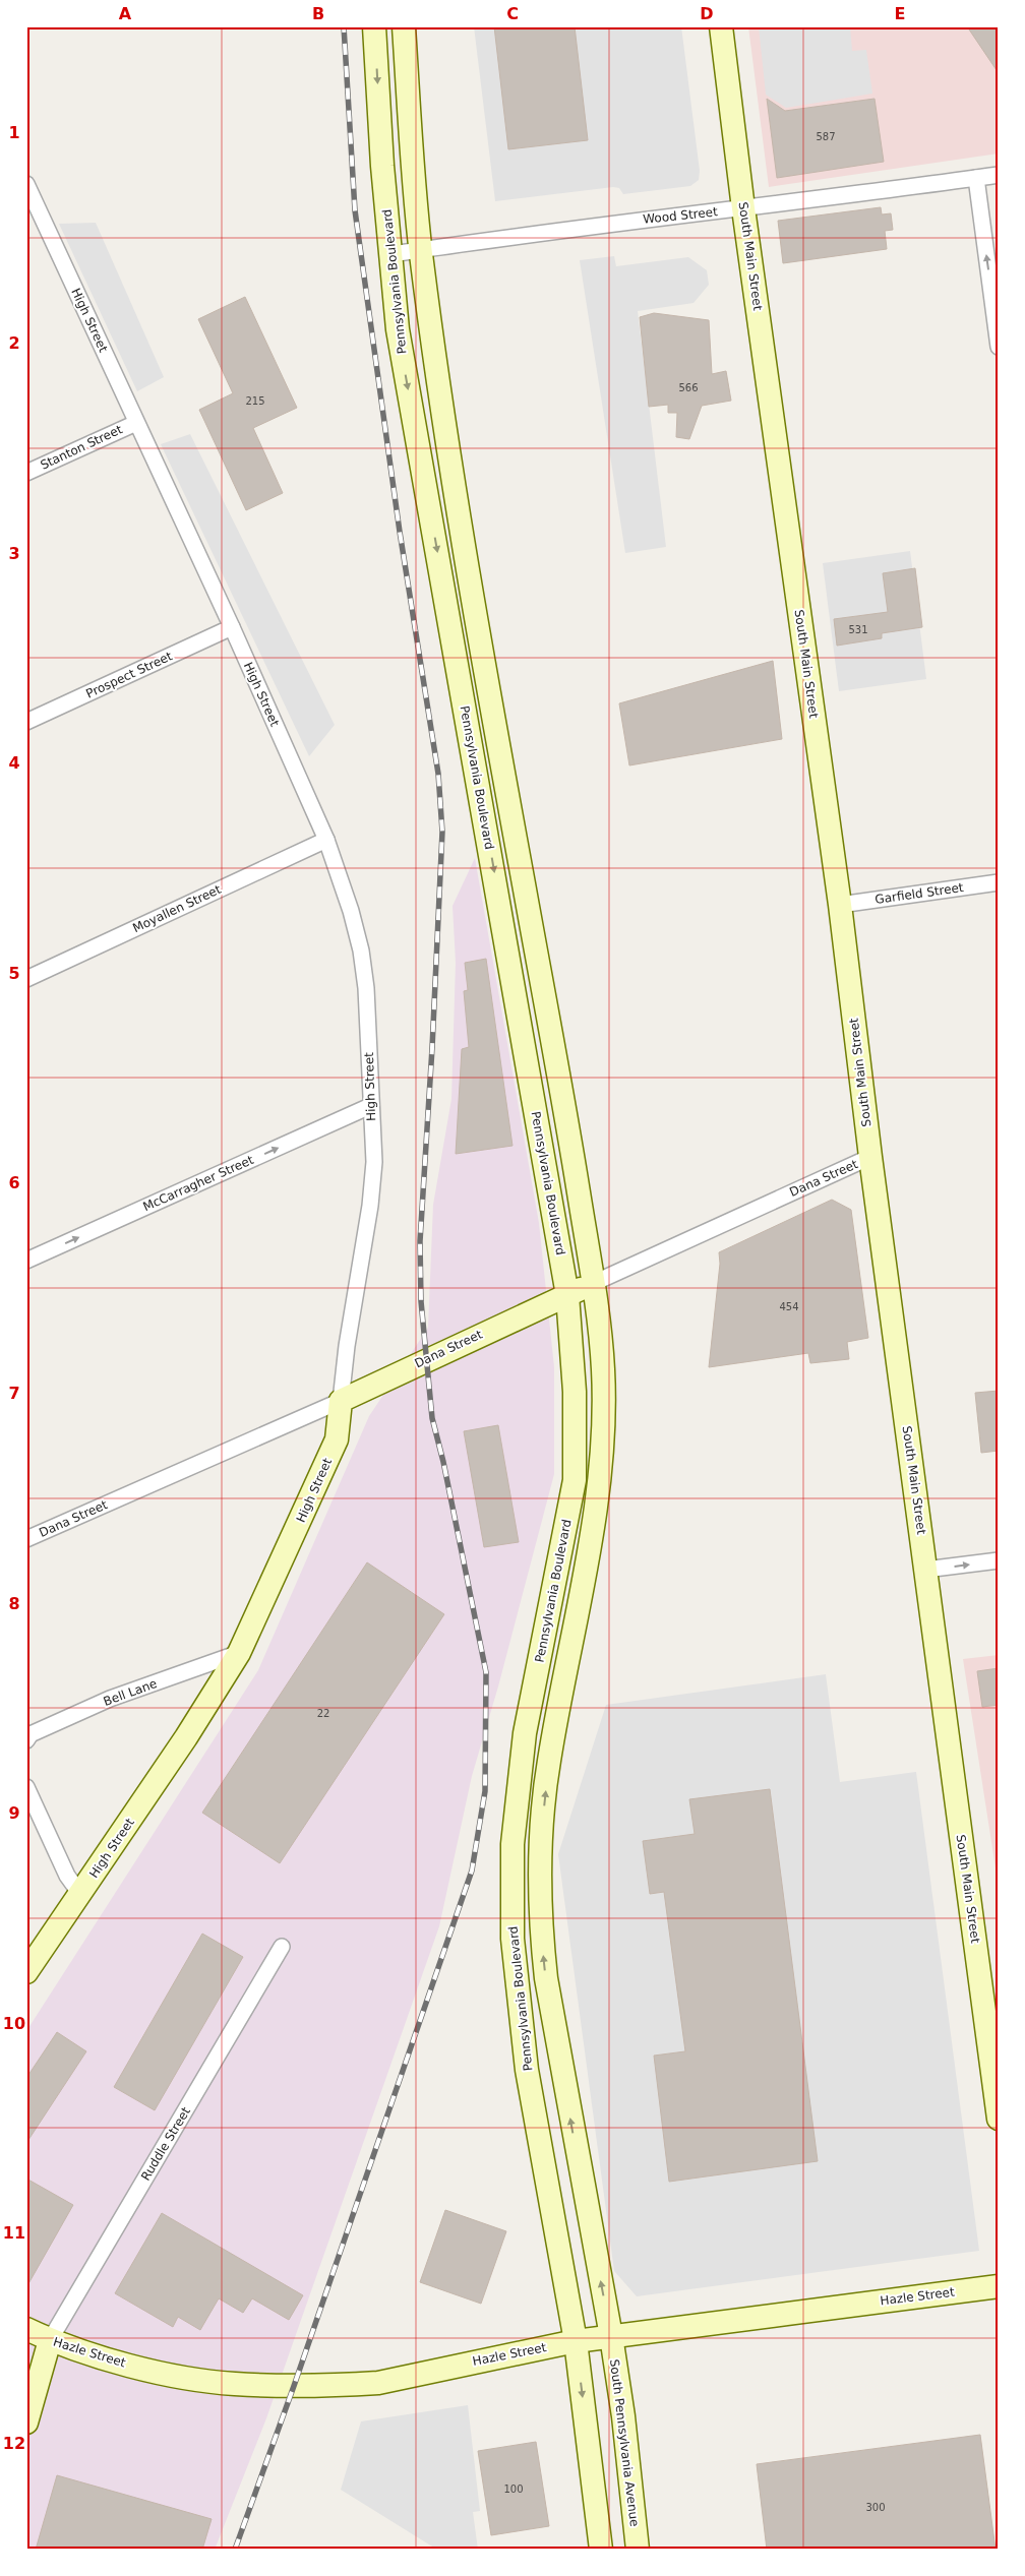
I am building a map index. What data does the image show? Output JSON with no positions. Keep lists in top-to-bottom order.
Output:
{
  "streets": {
    "main road": [
      "South Main Street",
      "Pennsylvania Boulevard",
      "High Street",
      "Dana Street",
      "Hazle Street",
      "South Pennsylvania Avenue"
    ],
    "street": [
      "Wood Street",
      "Stanton Street",
      "Prospect Street",
      "Garfield Street",
      "Moyallen Street",
      "McCarragher Street",
      "Bell Lane",
      "Ruddle Street"
    ]
  },
  "crossings": [
    ["Wood Street", "South Main Street"],
    ["Wood Street", "Pennsylvania Boulevard"],
    ["South Main Street", "Garfield Street"],
    ["South Main Street", "Dana Street"],
    ["Pennsylvania Boulevard", "Dana Street"],
    ["Pennsylvania Boulevard", "Hazle Street"],
    ["Pennsylvania Boulevard", "South Pennsylvania Avenue"],
    ["High Street", "Stanton Street"],
    ["High Street", "Prospect Street"],
    ["High Street", "Moyallen Street"],
    ["High Street", "Dana Street"],
    ["High Street", "McCarragher Street"],
    ["High Street", "Bell Lane"],
    ["Ruddle Street", "Hazle Street"],
    ["Hazle Street", "South Pennsylvania Avenue"]
  ],
  "one_way": ["McCarragher Street"],
  "house_numbers": [
    "587",
    "566",
    "215",
    "531",
    "454",
    "22",
    "100",
    "300"
  ],
  "grid": {
    "columns": [
      "A",
      "B",
      "C",
      "D",
      "E"
    ],
    "rows": [
      "1",
      "2",
      "3",
      "4",
      "5",
      "6",
      "7",
      "8",
      "9",
      "10",
      "11",
      "12"
    ]
  }
}
